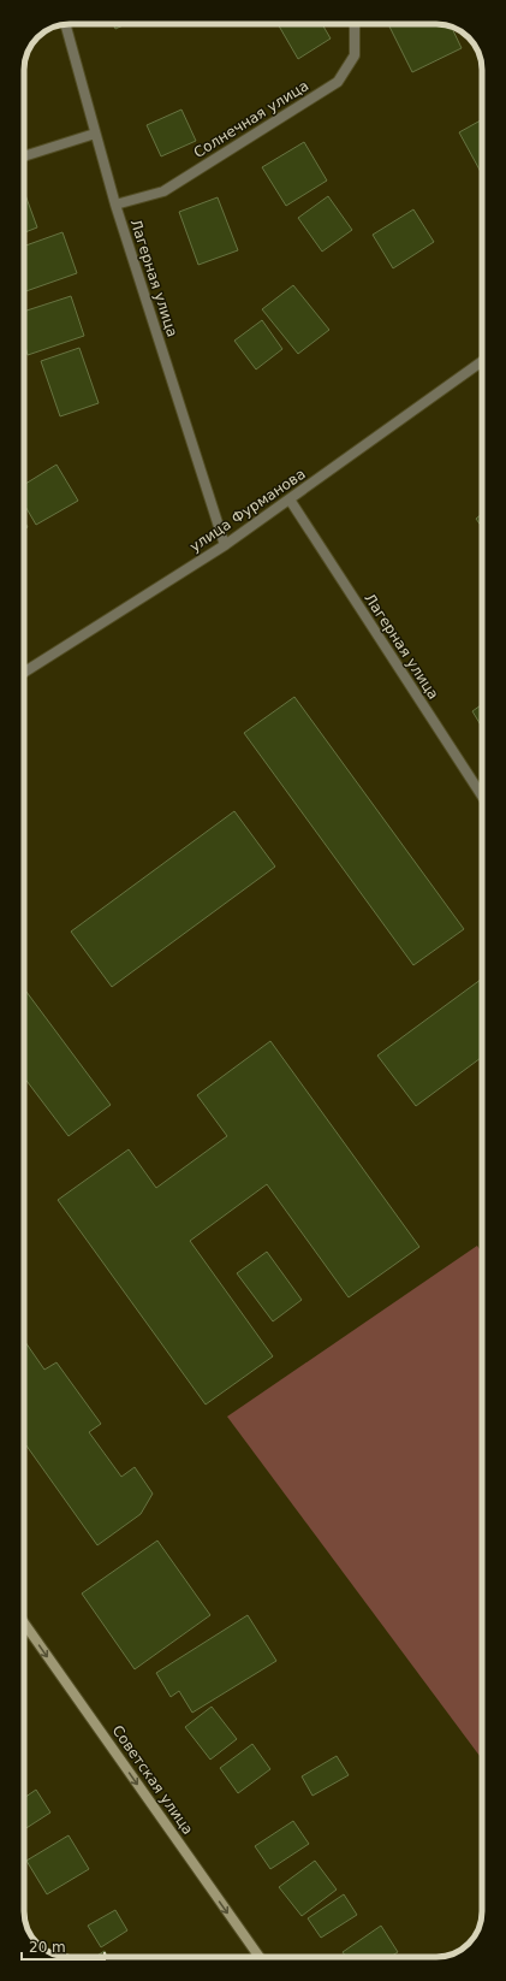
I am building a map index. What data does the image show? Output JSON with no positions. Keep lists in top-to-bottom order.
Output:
{
  "streets": {
    "main road": ["Советская улица"],
    "street": ["Солнечная улица", "Лагерная улица", "улица Фурманова"]
  },
  "crossings": [
    ["Солнечная улица", "Лагерная улица"],
    ["Лагерная улица", "улица Фурманова"]
  ],
  "one_way": ["Советская улица"],
  "scale_bar": "20 m"
}
